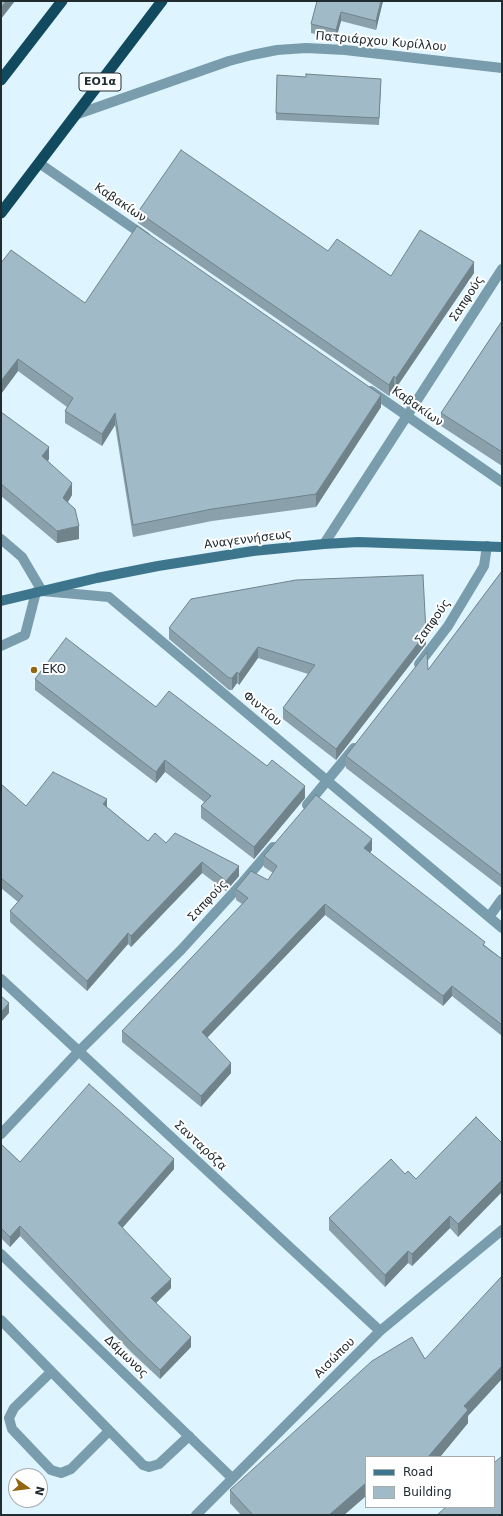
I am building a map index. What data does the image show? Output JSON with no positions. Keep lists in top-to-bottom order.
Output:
{
  "streets": {
    "highway": ["ΕΟ1α"],
    "main road": ["Αναγεννήσεως"],
    "street": [
      "Πατριάρχου Κυρίλλου",
      "Καβακίων",
      "Σαπφούς",
      "Φιντίου",
      "Σανταρόζα",
      "Δάμωνος",
      "Αισώπου"
    ]
  },
  "crossings": [
    ["Πατριάρχου Κυρίλλου", "ΕΟ1α"],
    ["ΕΟ1α", "Καβακίων"],
    ["Καβακίων", "Σαπφούς"],
    ["Σαπφούς", "Αναγεννήσεως"],
    ["Σαπφούς", "Σανταρόζα"],
    ["Αναγεννήσεως", "Φιντίου"],
    ["Σανταρόζα", "Αισώπου"],
    ["Δάμωνος", "Αισώπου"]
  ],
  "places": ["EKO"],
  "legend": ["Road", "Building"],
  "north": "right"
}
